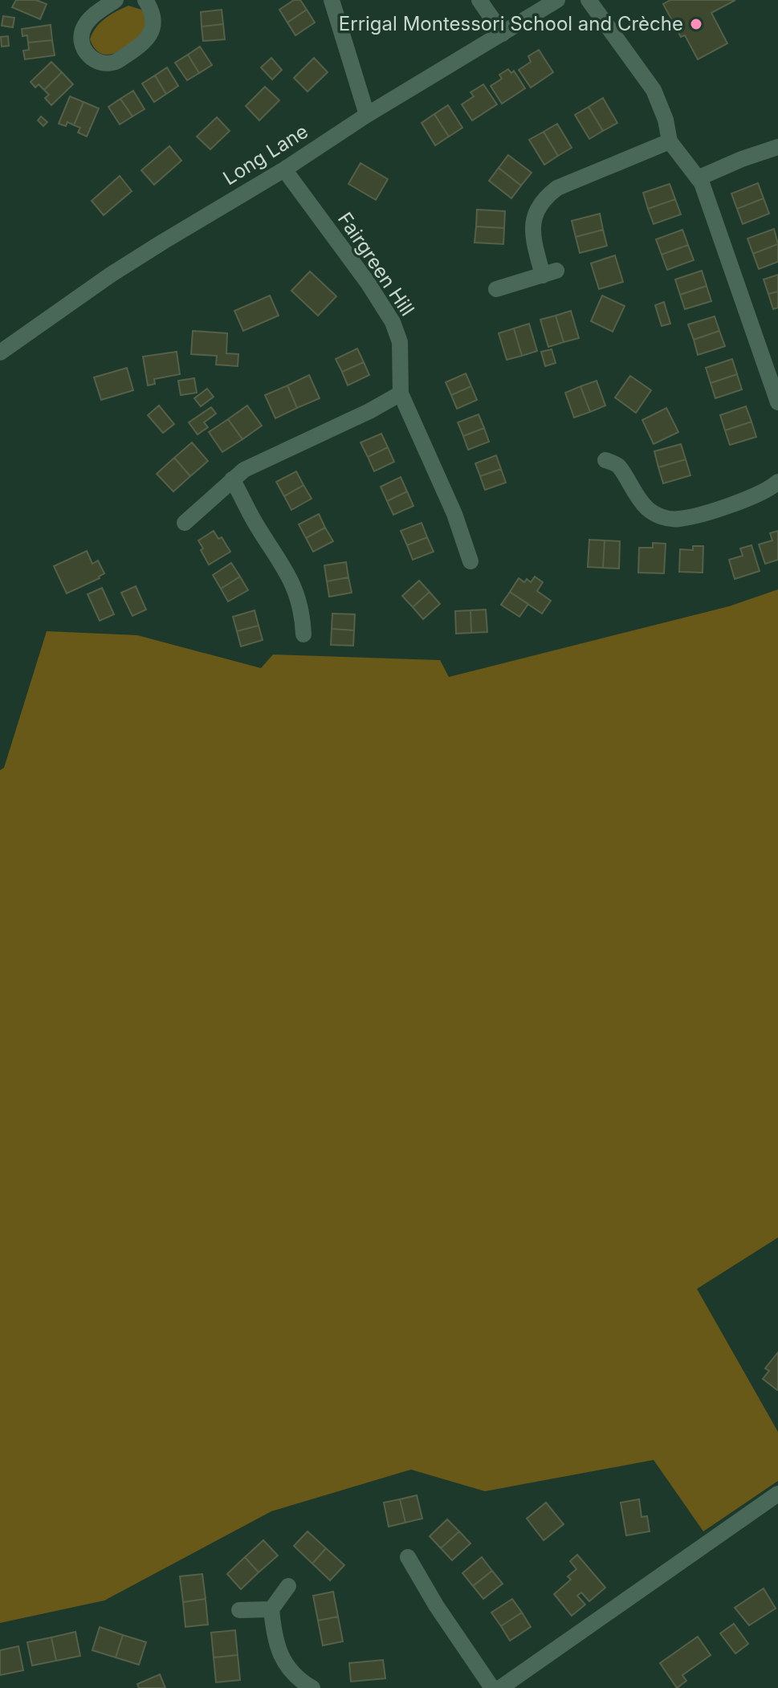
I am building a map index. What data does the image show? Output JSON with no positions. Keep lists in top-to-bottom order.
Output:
{
  "streets": {
    "street": ["Long Lane", "Fairgreen Hill"]
  },
  "crossings": [
    ["Long Lane", "Fairgreen Hill"]
  ],
  "places": ["Errigal Montessori School and Crèche"]
}
